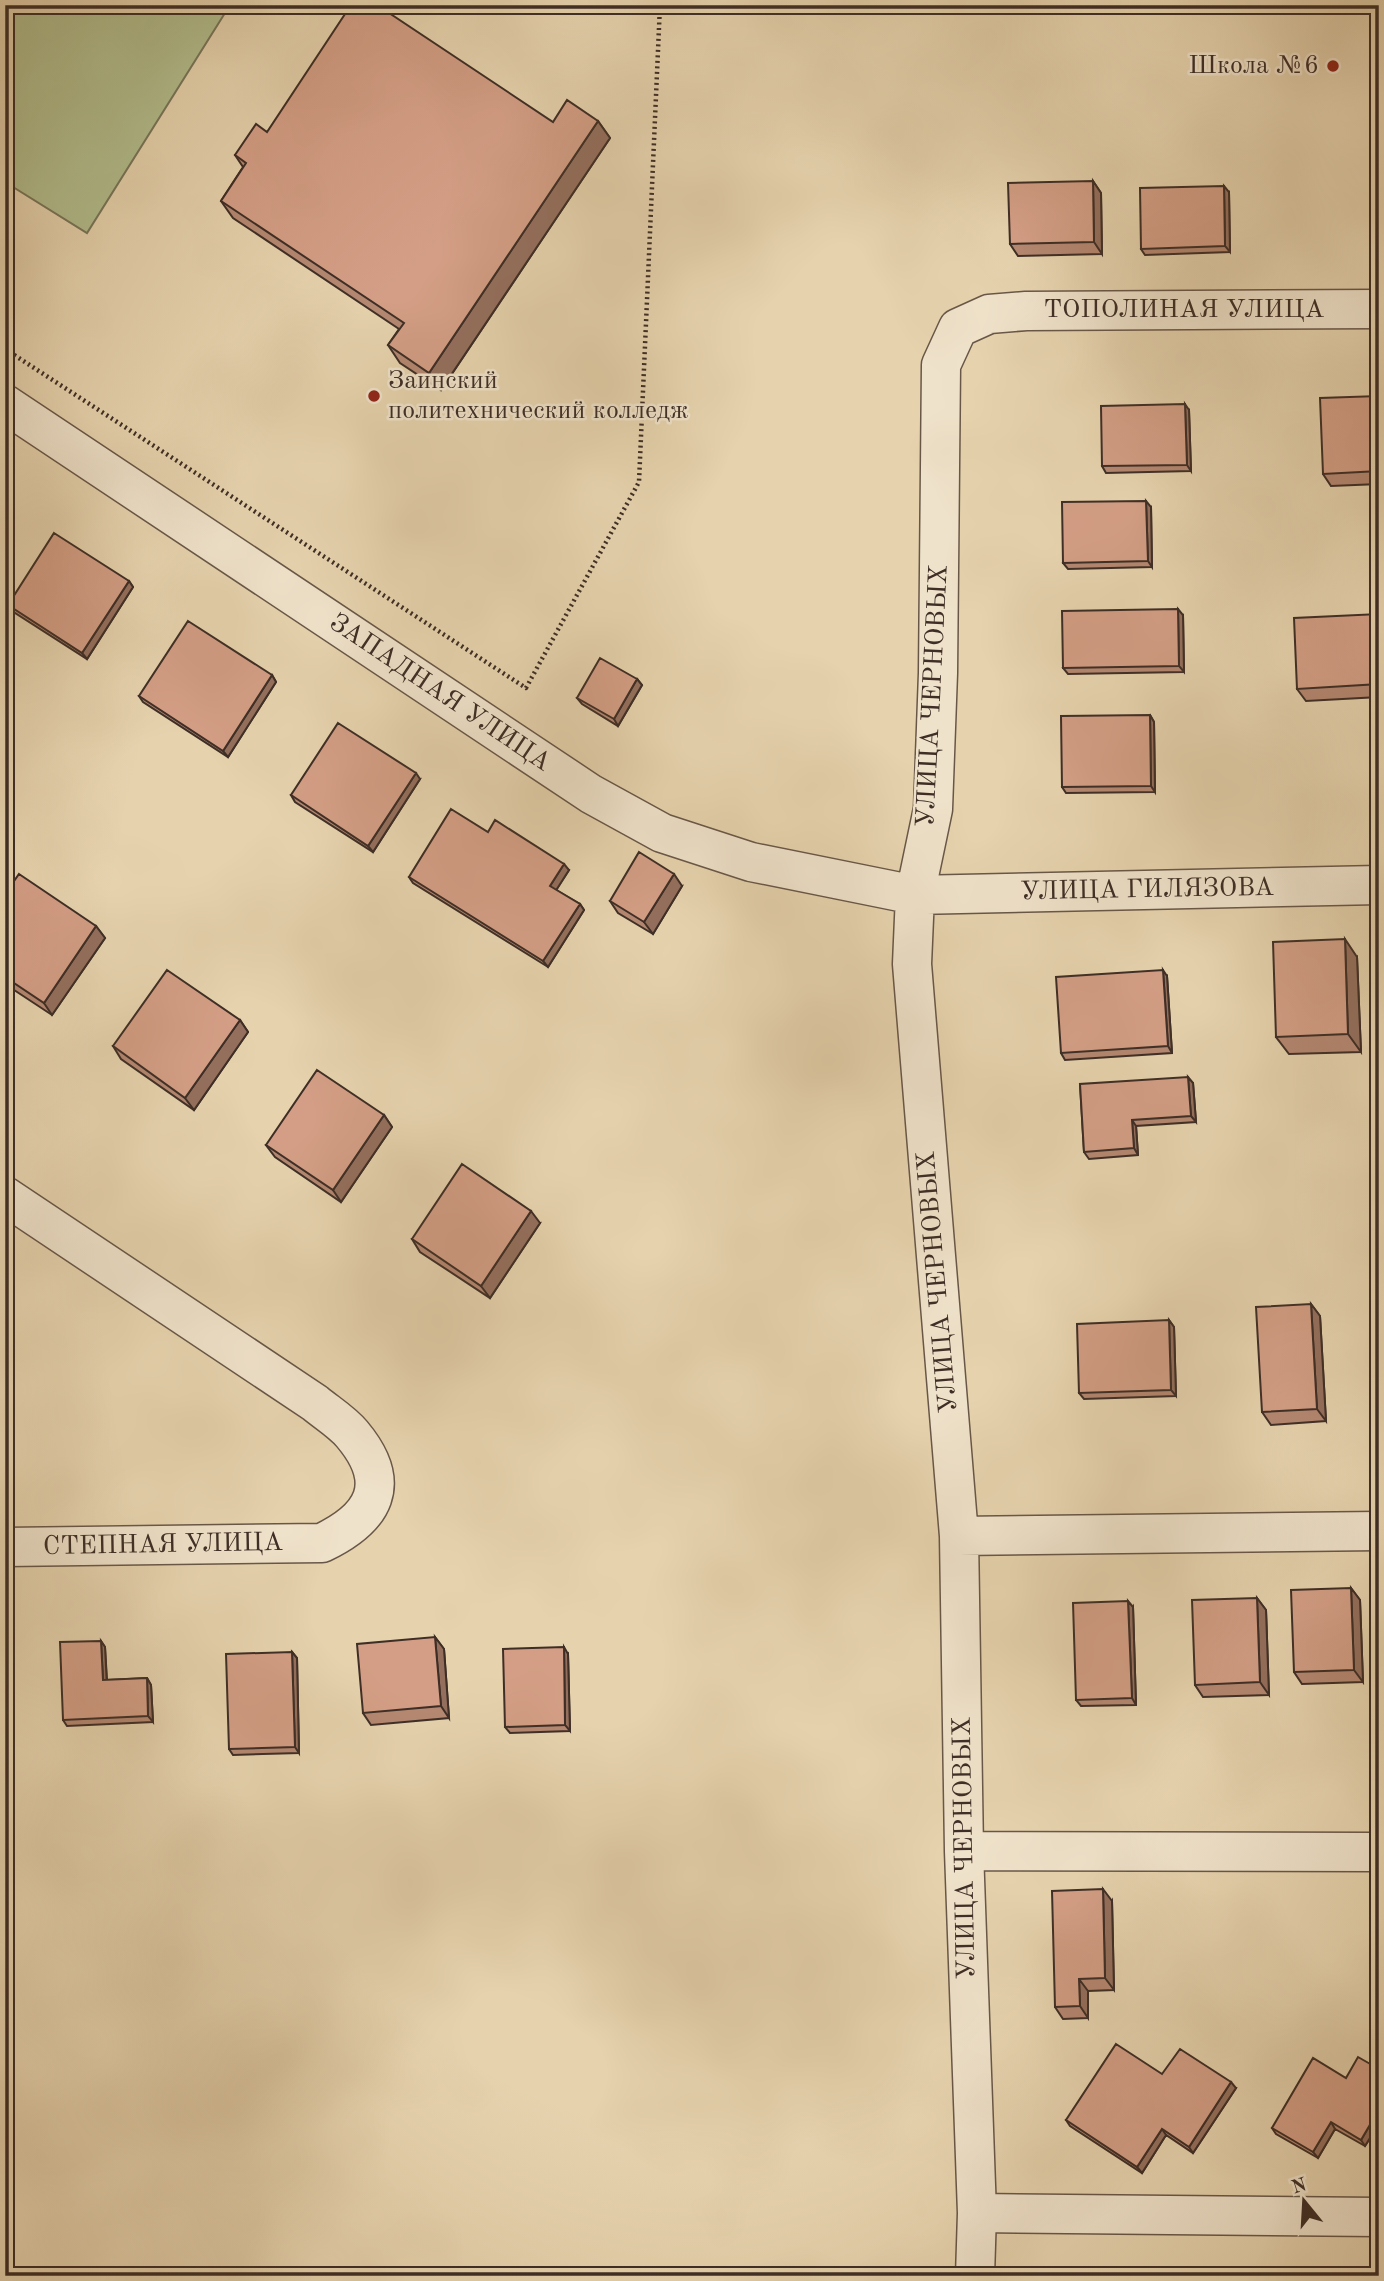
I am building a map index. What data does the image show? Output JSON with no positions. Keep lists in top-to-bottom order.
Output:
{
  "streets": {
    "street": [
      "ТОПОЛИНАЯ УЛИЦА",
      "ЗАПАДНАЯ УЛИЦА",
      "УЛИЦА ЧЕРНОВЫХ",
      "УЛИЦА ГИЛЯЗОВА",
      "СТЕПНАЯ УЛИЦА"
    ]
  },
  "crossings": [
    ["ТОПОЛИНАЯ УЛИЦА", "УЛИЦА ЧЕРНОВЫХ"],
    ["ЗАПАДНАЯ УЛИЦА", "УЛИЦА ЧЕРНОВЫХ"],
    ["ЗАПАДНАЯ УЛИЦА", "УЛИЦА ГИЛЯЗОВА"],
    ["УЛИЦА ЧЕРНОВЫХ", "УЛИЦА ГИЛЯЗОВА"]
  ],
  "places": ["Школа №6", "Заинский политехнический колледж"],
  "north": "top"
}
